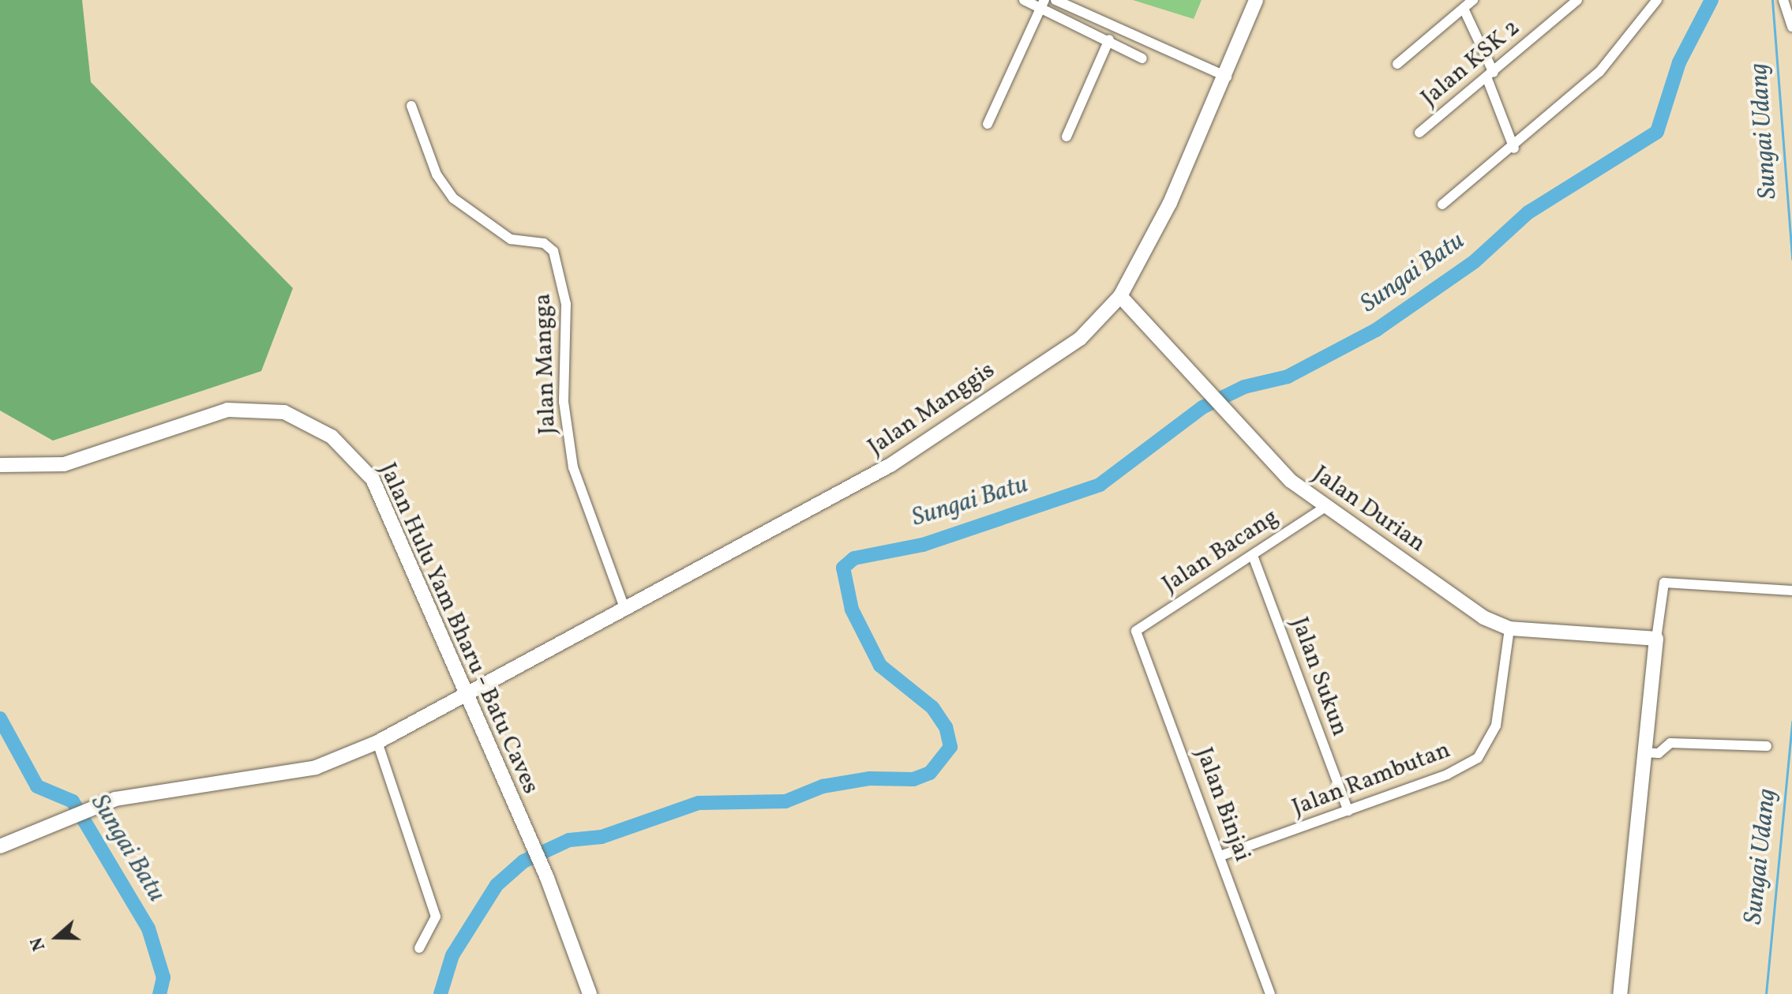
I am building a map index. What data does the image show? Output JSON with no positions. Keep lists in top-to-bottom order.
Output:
{
  "streets": {
    "street": [
      "Jalan KSK 2",
      "Jalan Mangga",
      "Jalan Manggis",
      "Jalan Durian",
      "Jalan Bacang",
      "Jalan Hulu Yam Bharu - Batu Caves",
      "Jalan Sukun",
      "Jalan Rambutan",
      "Jalan Binjai"
    ]
  },
  "crossings": [
    ["Jalan Mangga", "Jalan Manggis"],
    ["Jalan Manggis", "Jalan Durian"],
    ["Jalan Manggis", "Jalan Hulu Yam Bharu - Batu Caves"],
    ["Jalan Durian", "Jalan Bacang"],
    ["Jalan Durian", "Jalan Rambutan"],
    ["Jalan Bacang", "Jalan Sukun"],
    ["Jalan Bacang", "Jalan Binjai"],
    ["Jalan Sukun", "Jalan Rambutan"],
    ["Jalan Rambutan", "Jalan Binjai"]
  ],
  "water": ["Sungai Udang", "Sungai Batu"],
  "north": "left"
}
